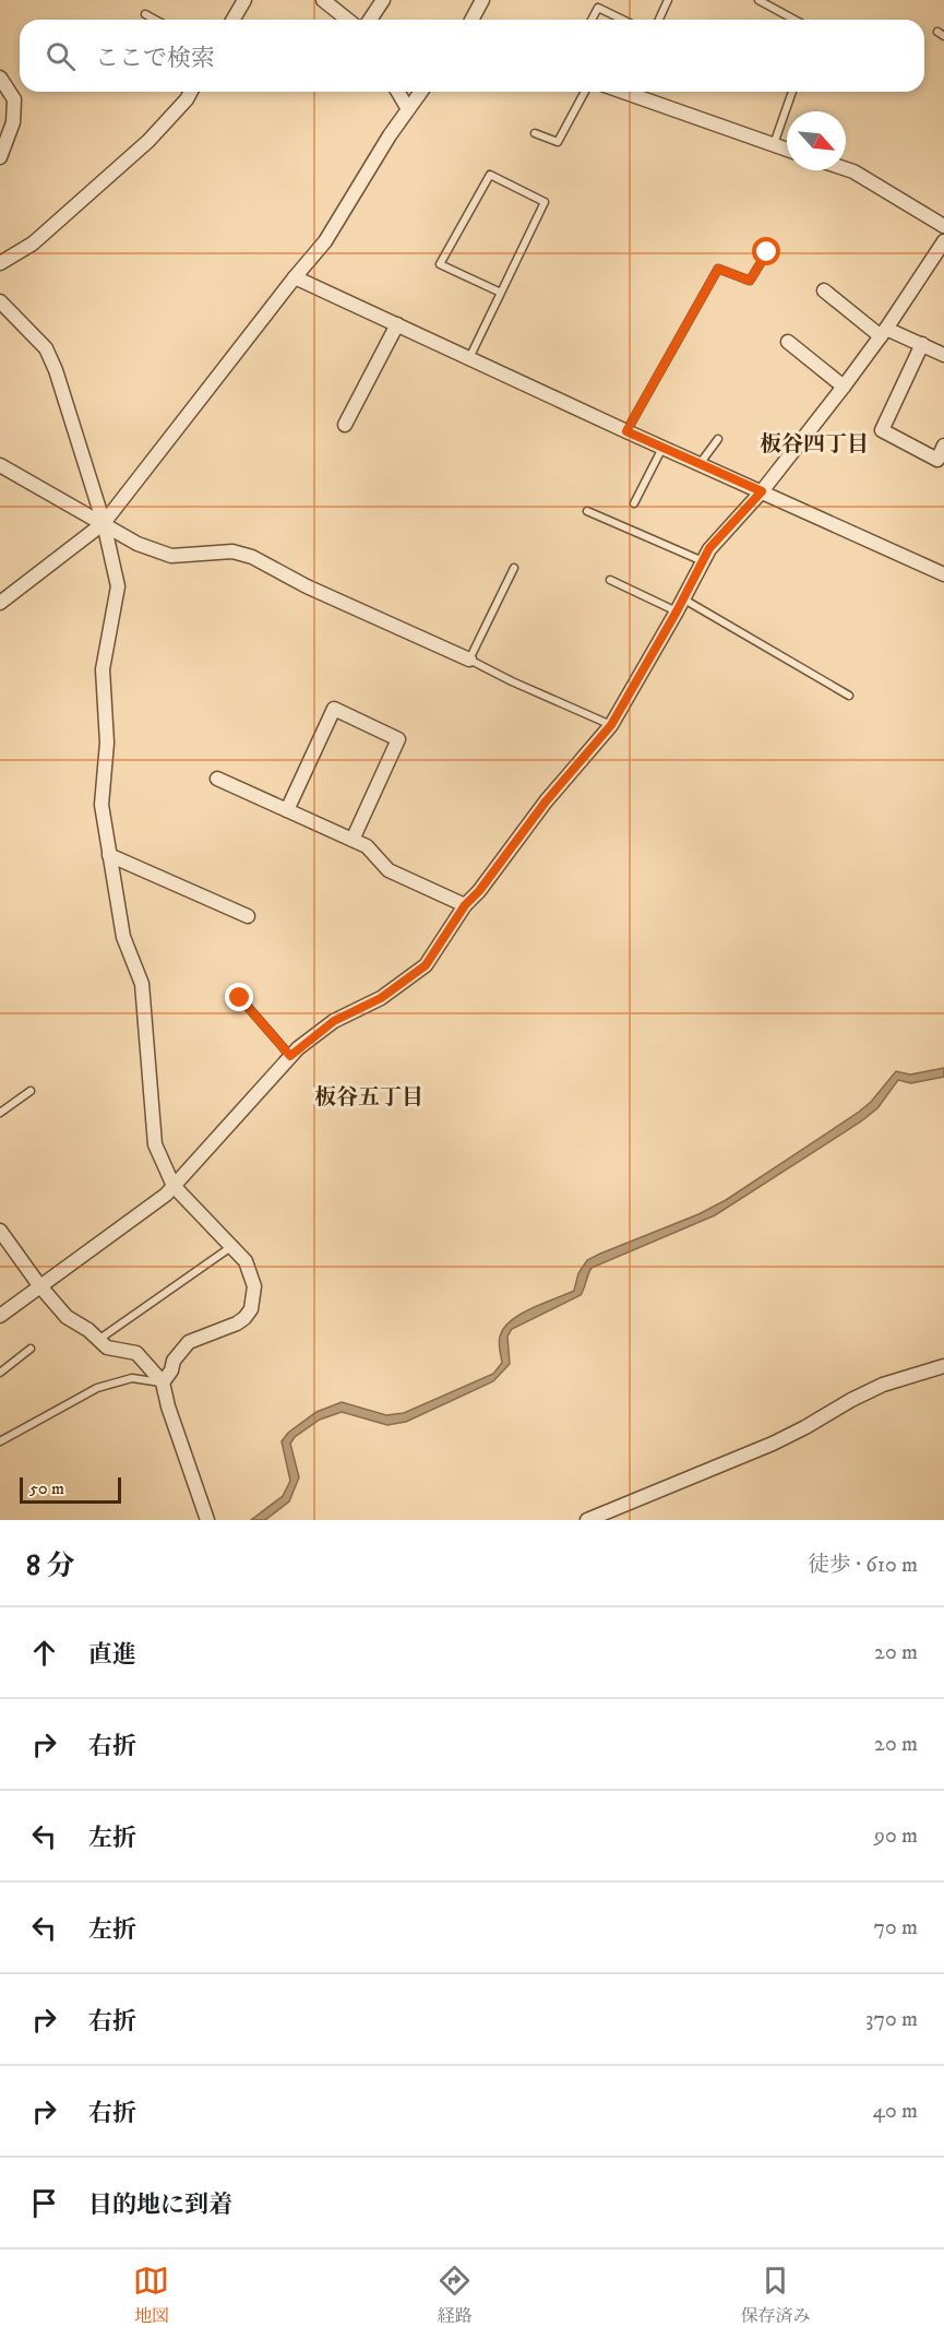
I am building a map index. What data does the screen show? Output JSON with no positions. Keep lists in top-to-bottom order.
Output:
{
  "districts": ["板谷四丁目", "板谷五丁目"],
  "scale_bar": "50 m",
  "north": "bottom right",
  "page": {
    "search": "ここで検索",
    "scale": "50 m",
    "heading": ["8 分", "徒歩 · 610 m"],
    "list": [
      ["直進", "20 m"],
      ["右折", "20 m"],
      ["左折", "90 m"],
      ["左折", "70 m"],
      ["右折", "370 m"],
      ["右折", "40 m"],
      "目的地に到着"
    ],
    "nav": ["地図", "経路", "保存済み"]
  }
}
